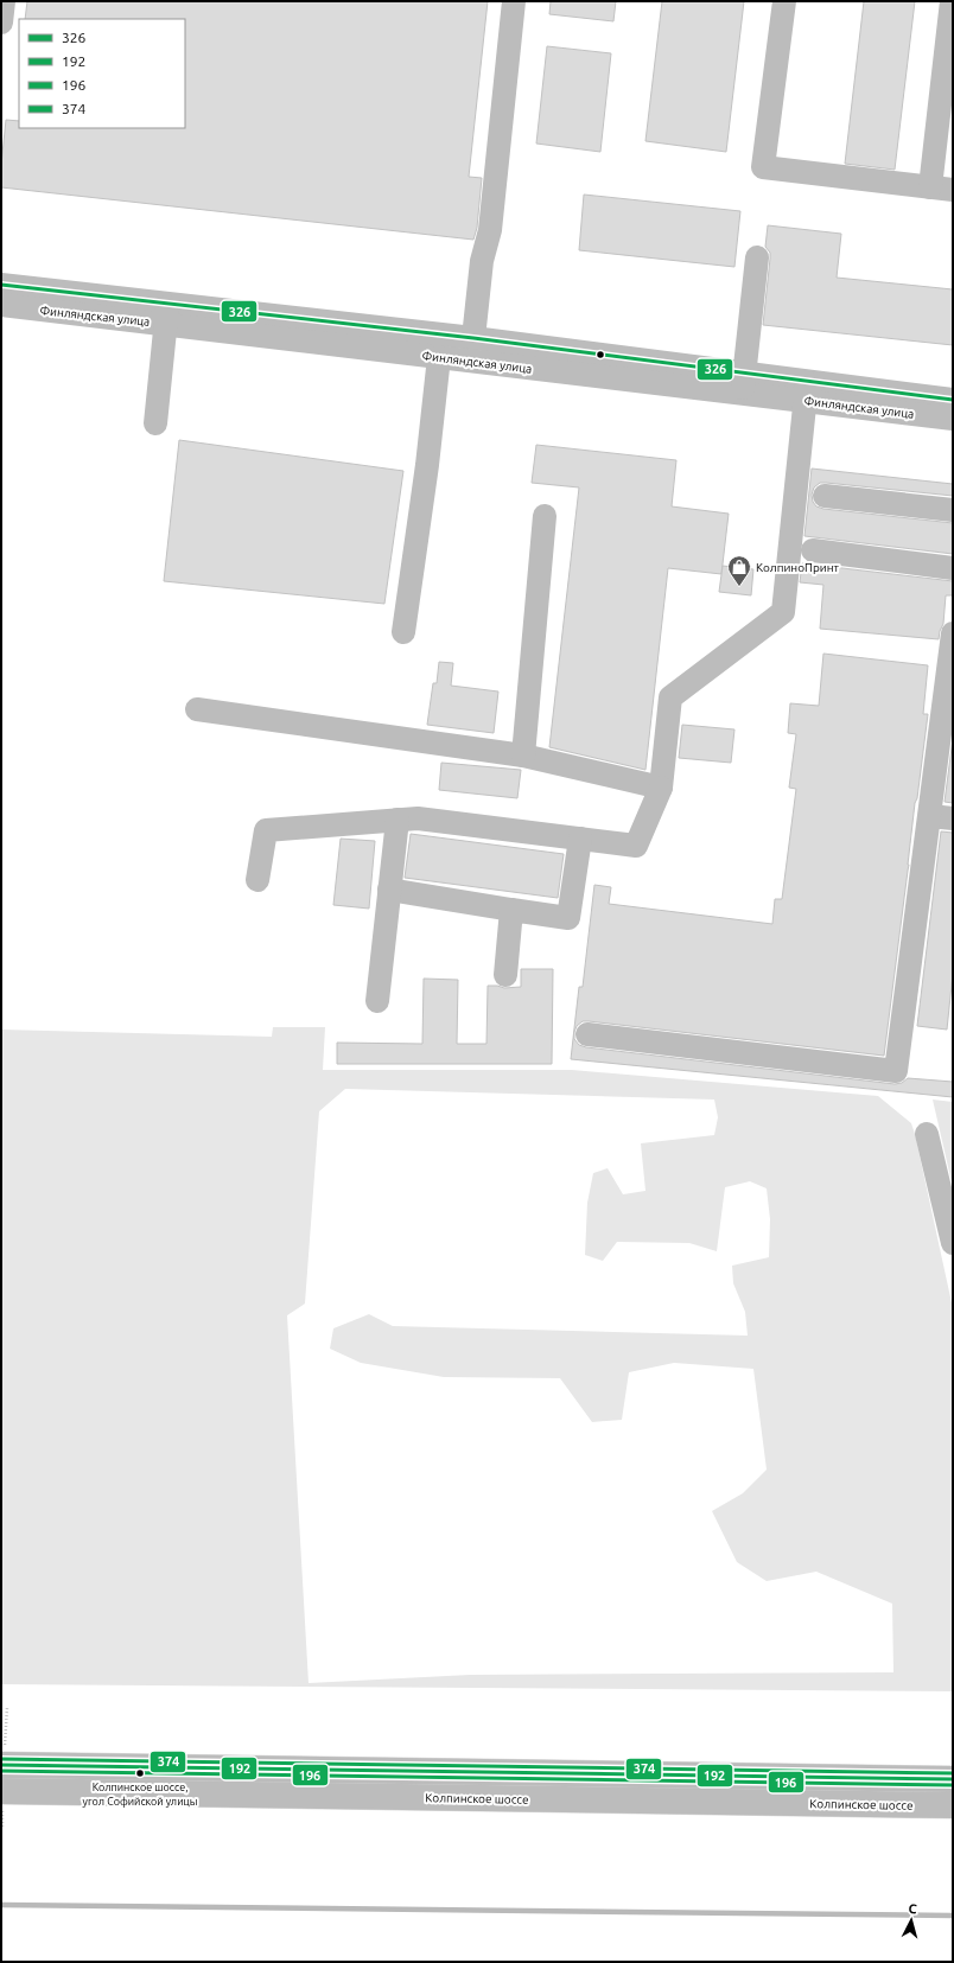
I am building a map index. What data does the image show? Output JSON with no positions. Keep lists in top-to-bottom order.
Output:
{
  "streets": {
    "main road": ["Колпинское шоссе"],
    "street": ["Финляндская улица"]
  },
  "places": {
    "shop": ["КолпиноПринт"],
    "other": ["Колпинское шоссе, угол Софийской улицы"]
  },
  "lines": [
    "transit line 326",
    "transit line 374",
    "transit line 192",
    "transit line 196"
  ],
  "legend": [
    "326",
    "192",
    "196",
    "374"
  ],
  "north": "top"
}
